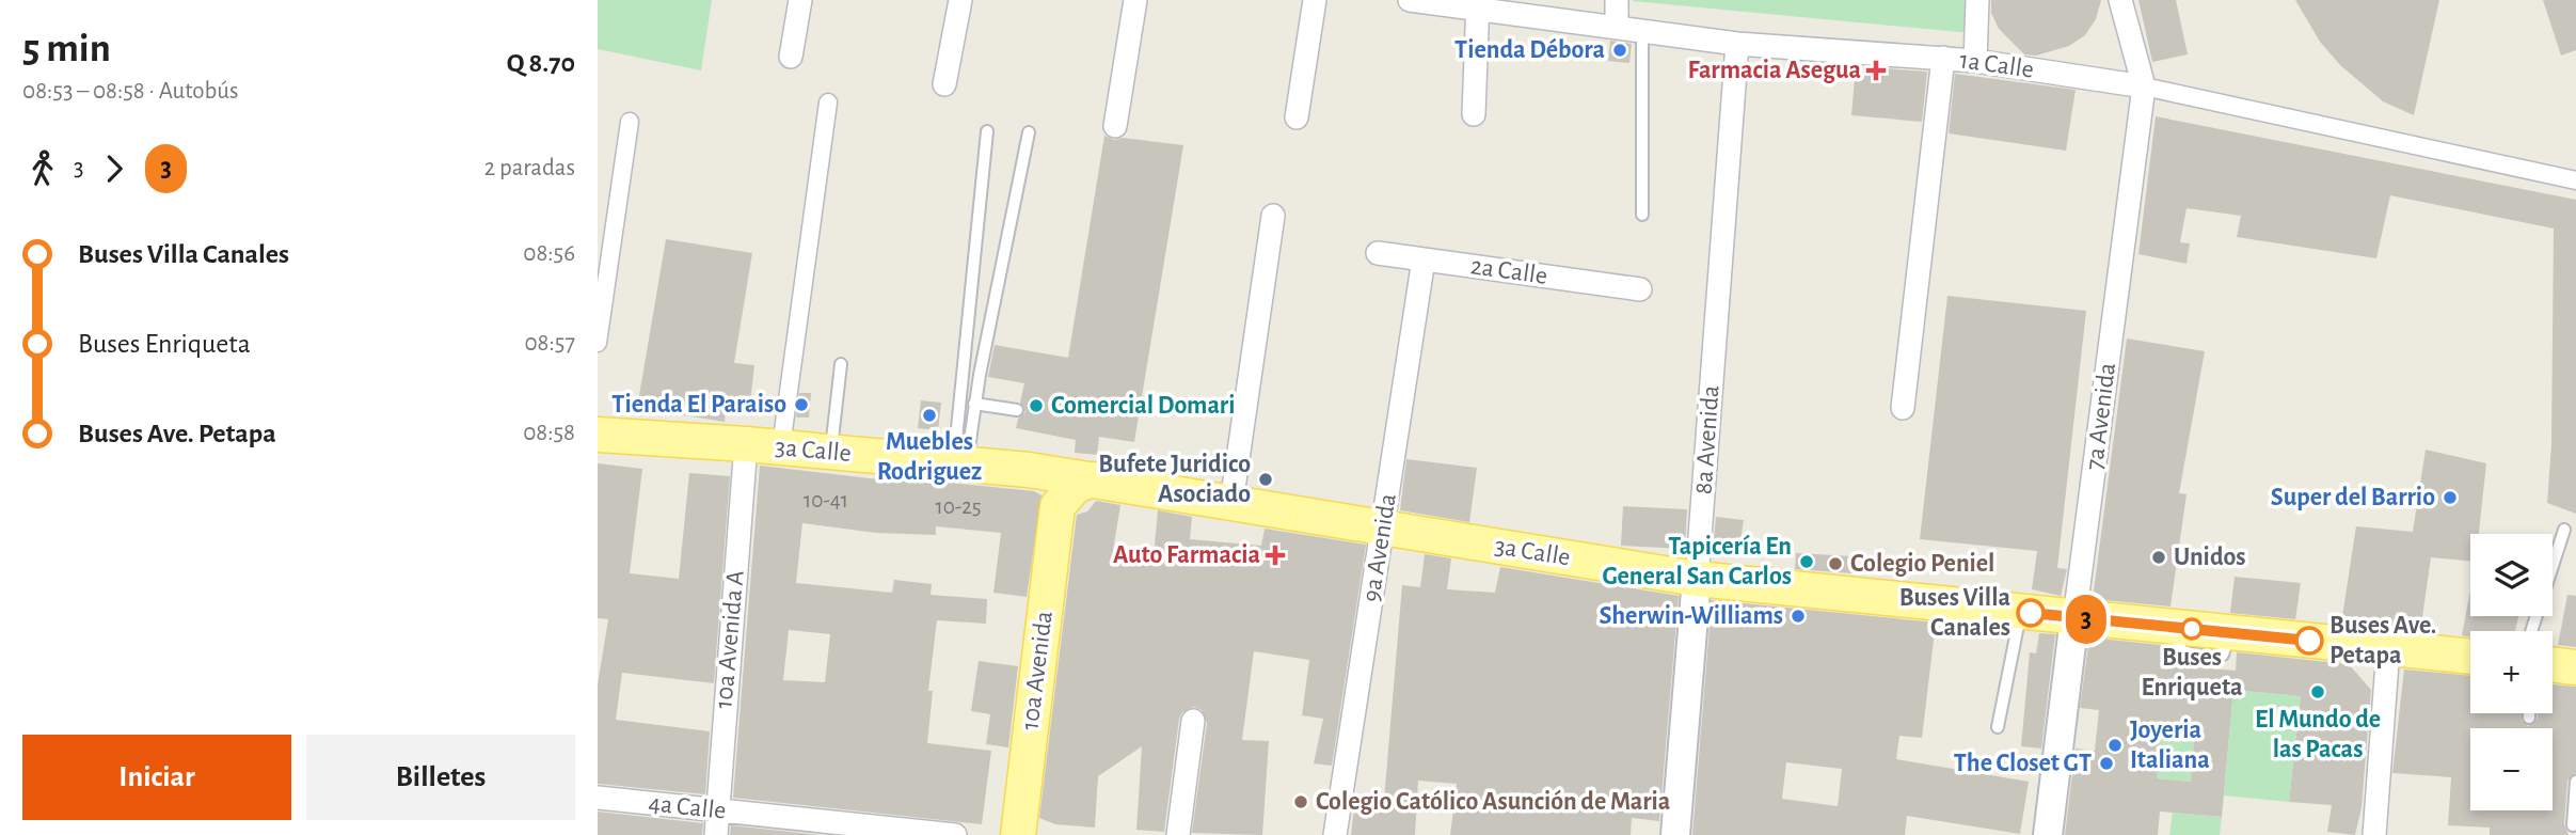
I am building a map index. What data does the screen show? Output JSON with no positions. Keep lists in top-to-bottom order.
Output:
{
  "streets": {
    "main road": ["3a Calle", "10a Avenida"],
    "street": [
      "1a Calle",
      "2a Calle",
      "7a Avenida",
      "8a Avenida",
      "9a Avenida",
      "10a Avenida A",
      "4a Calle"
    ]
  },
  "crossings": [
    ["1a Calle", "7a Avenida"],
    ["1a Calle", "8a Avenida"],
    ["2a Calle", "9a Avenida"],
    ["7a Avenida", "3a Calle"],
    ["8a Avenida", "3a Calle"],
    ["3a Calle", "9a Avenida"],
    ["3a Calle", "10a Avenida A"],
    ["10a Avenida A", "4a Calle"]
  ],
  "places": {
    "other": [
      "Tienda Débora",
      "Tienda El Paraiso",
      "Comercial Domari",
      "Muebles Rodriguez",
      "Bufete Juridico Asociado",
      "Super del Barrio",
      "Unidos",
      "Tapicería En General San Carlos",
      "Colegio Peniel",
      "Buses Villa Canales",
      "Sherwin-Williams",
      "Buses Enriqueta",
      "Buses Ave. Petapa",
      "El Mundo de las Pacas",
      "Joyeria Italiana",
      "The Closet GT",
      "Colegio Católico Asunción de Maria"
    ],
    "health": ["Farmacia Asegua", "Auto Farmacia"]
  },
  "lines": ["bus line 3"],
  "house_numbers": ["10-41", "10-25"],
  "page": {
    "heading": ["5 min", "08:53 – 08:58 · Autobús", "Q 8.70"],
    "on_map": "3",
    "legs": ["3", "3", "2 paradas"],
    "list": [
      {
        "name": "Buses Villa Canales",
        "value": "08:56"
      },
      {
        "name": "Buses Enriqueta",
        "value": "08:57"
      },
      {
        "name": "Buses Ave. Petapa",
        "value": "08:58"
      }
    ],
    "map_buttons": ["+", "−"],
    "buttons": ["Iniciar", "Billetes"]
  }
}
